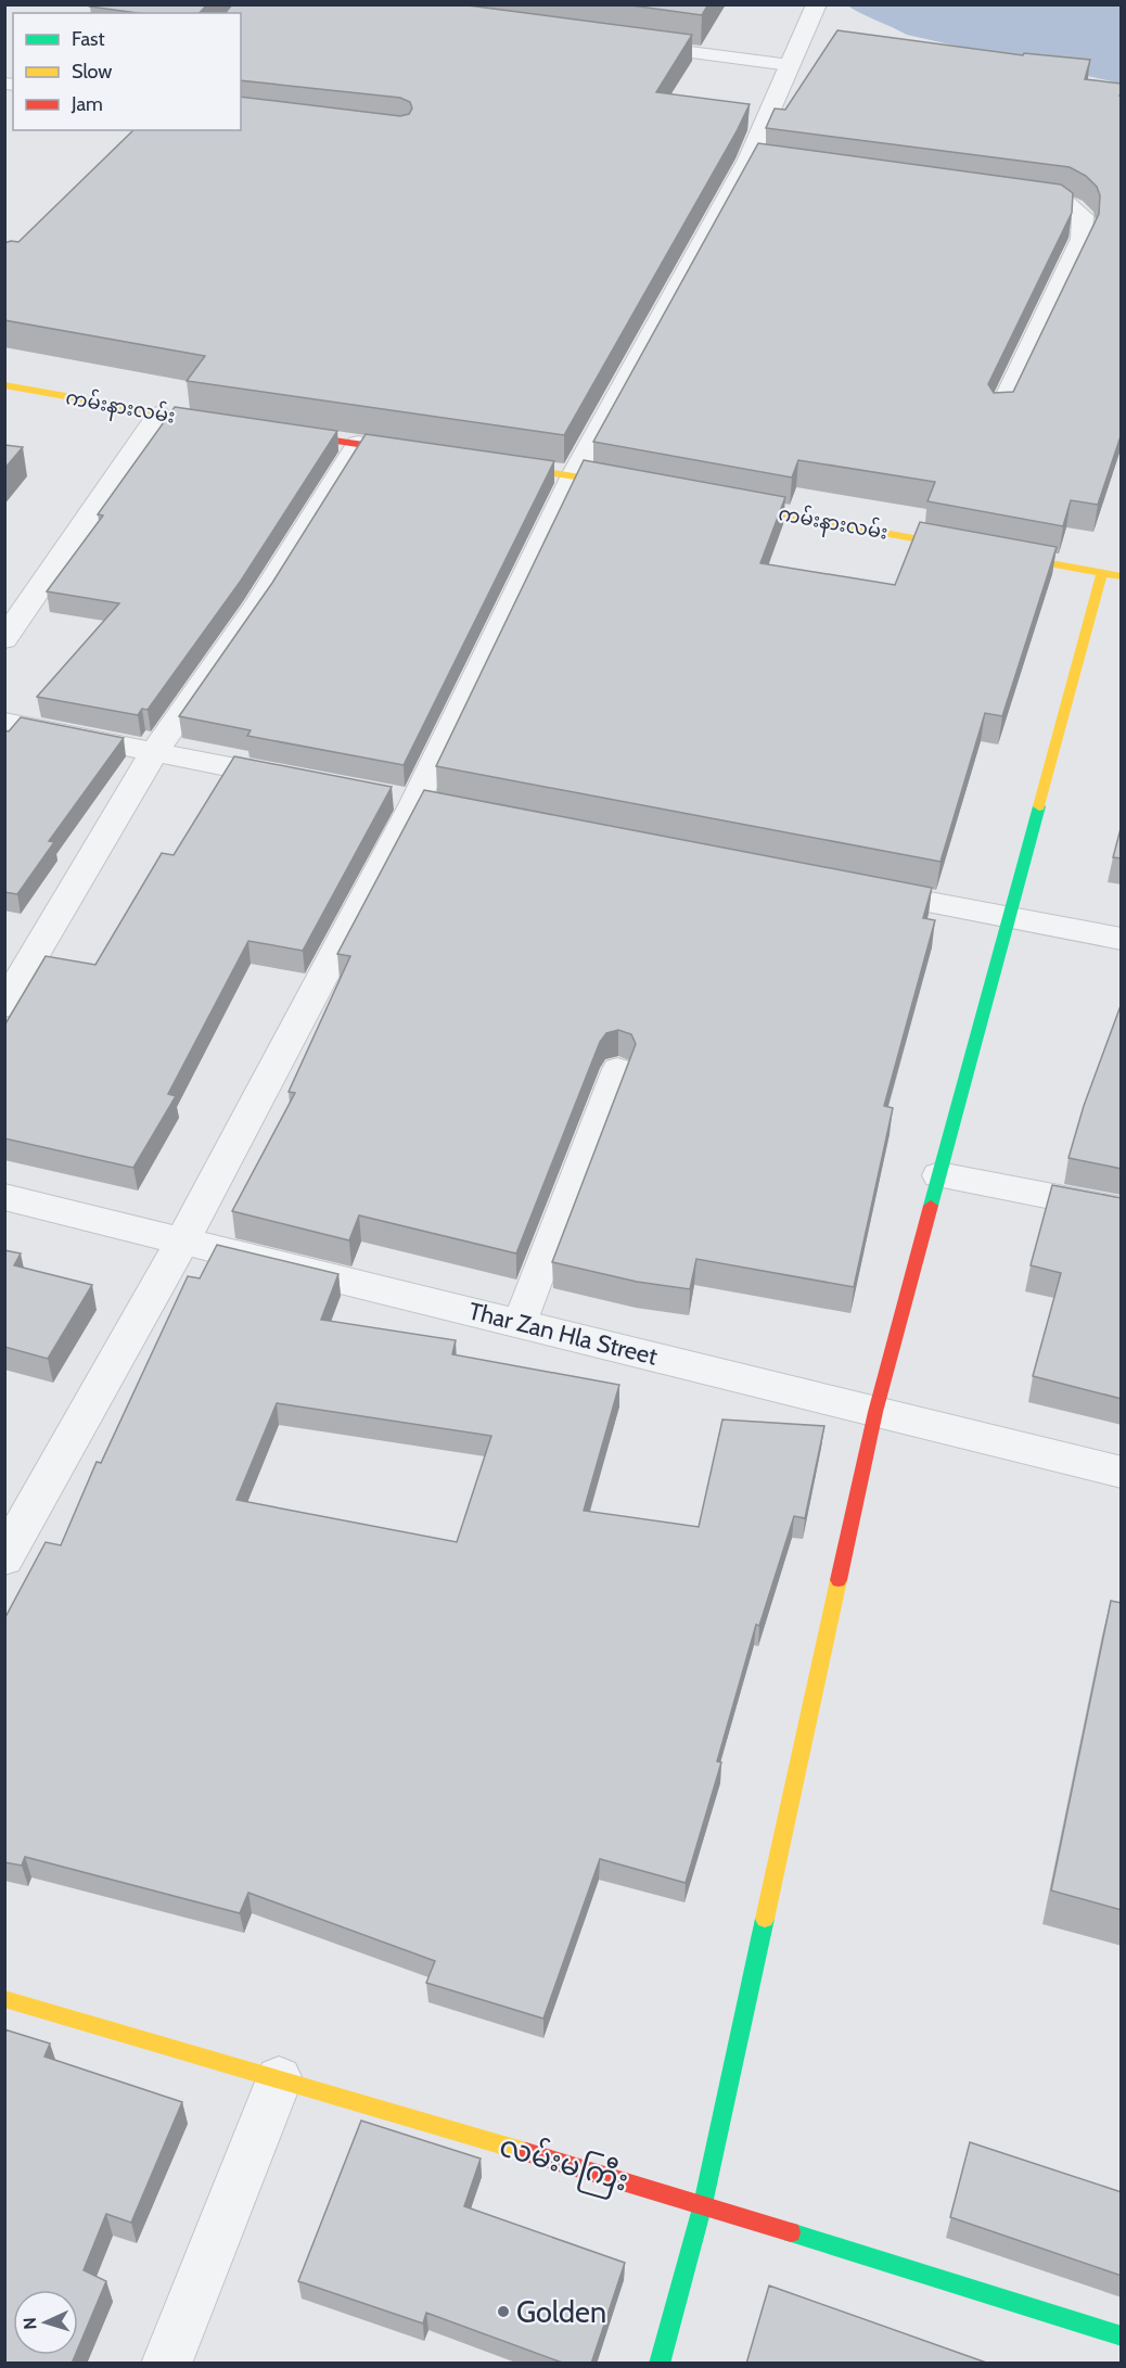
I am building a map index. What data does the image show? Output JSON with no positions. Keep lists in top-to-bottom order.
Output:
{
  "streets": {
    "street": ["ကမ်းနားလမ်း", "Thar Zan Hla Street", "လမ်းမကြီး"]
  },
  "places": ["Golden"],
  "legend": ["Fast", "Slow", "Jam"],
  "north": "left"
}
